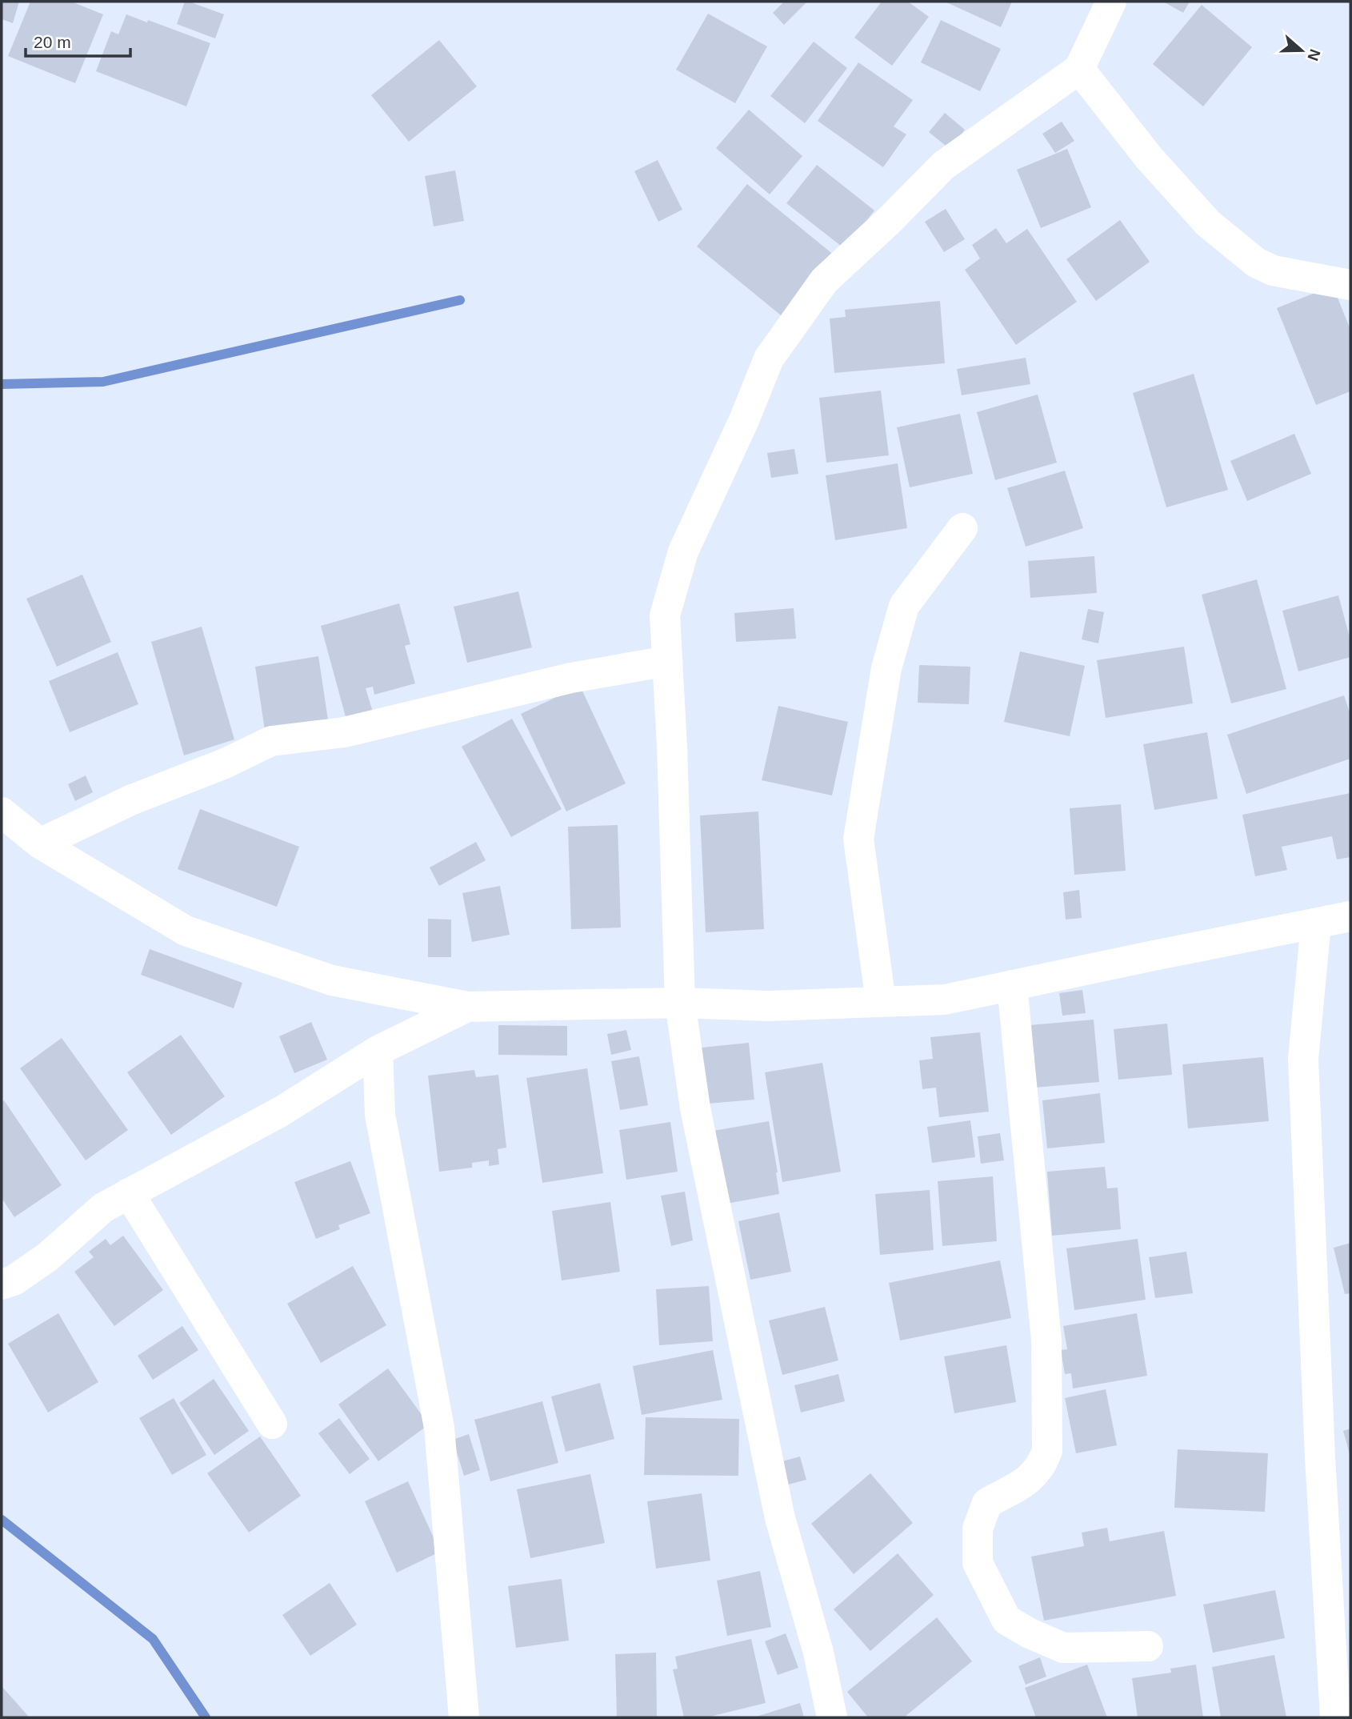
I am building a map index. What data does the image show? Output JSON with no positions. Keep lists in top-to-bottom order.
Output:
{
  "scale_bar": "20 m",
  "north": "right"
}
